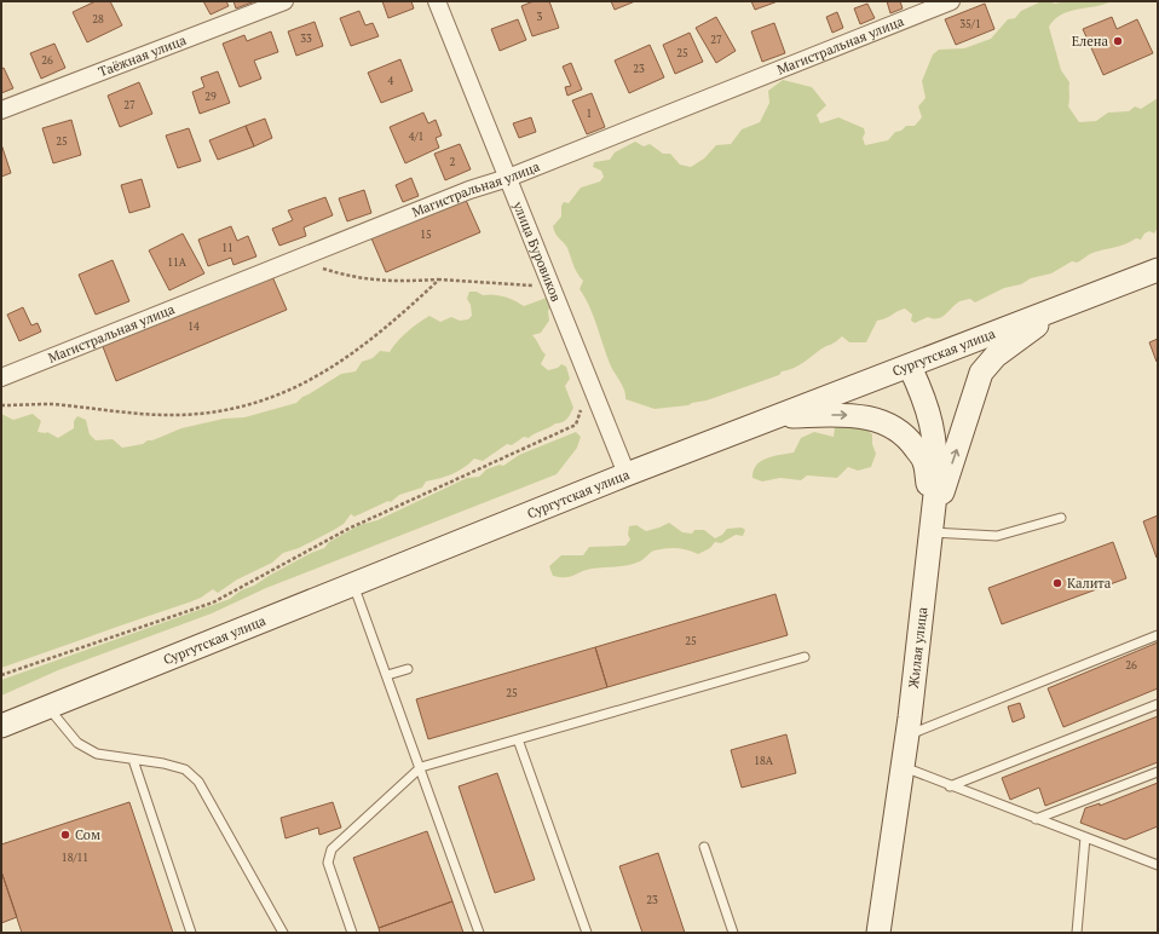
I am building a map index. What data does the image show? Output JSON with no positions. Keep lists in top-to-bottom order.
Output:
{
  "streets": {
    "main road": ["Сургутская улица", "Жилая улица"],
    "street": ["Магистральная улица", "Таёжная улица", "улица Буровиков"]
  },
  "crossings": [
    ["Магистральная улица", "улица Буровиков"],
    ["улица Буровиков", "Сургутская улица"],
    ["Сургутская улица", "Жилая улица"]
  ],
  "places": ["Елена", "Калита", "Сом"],
  "house_numbers": [
    "3",
    "28",
    "35/1",
    "33",
    "27",
    "25",
    "26",
    "23",
    "4",
    "29",
    "27",
    "1",
    "4/1",
    "25",
    "2",
    "15",
    "11",
    "11А",
    "14",
    "25",
    "26",
    "25",
    "18А",
    "18/11",
    "23"
  ]
}
